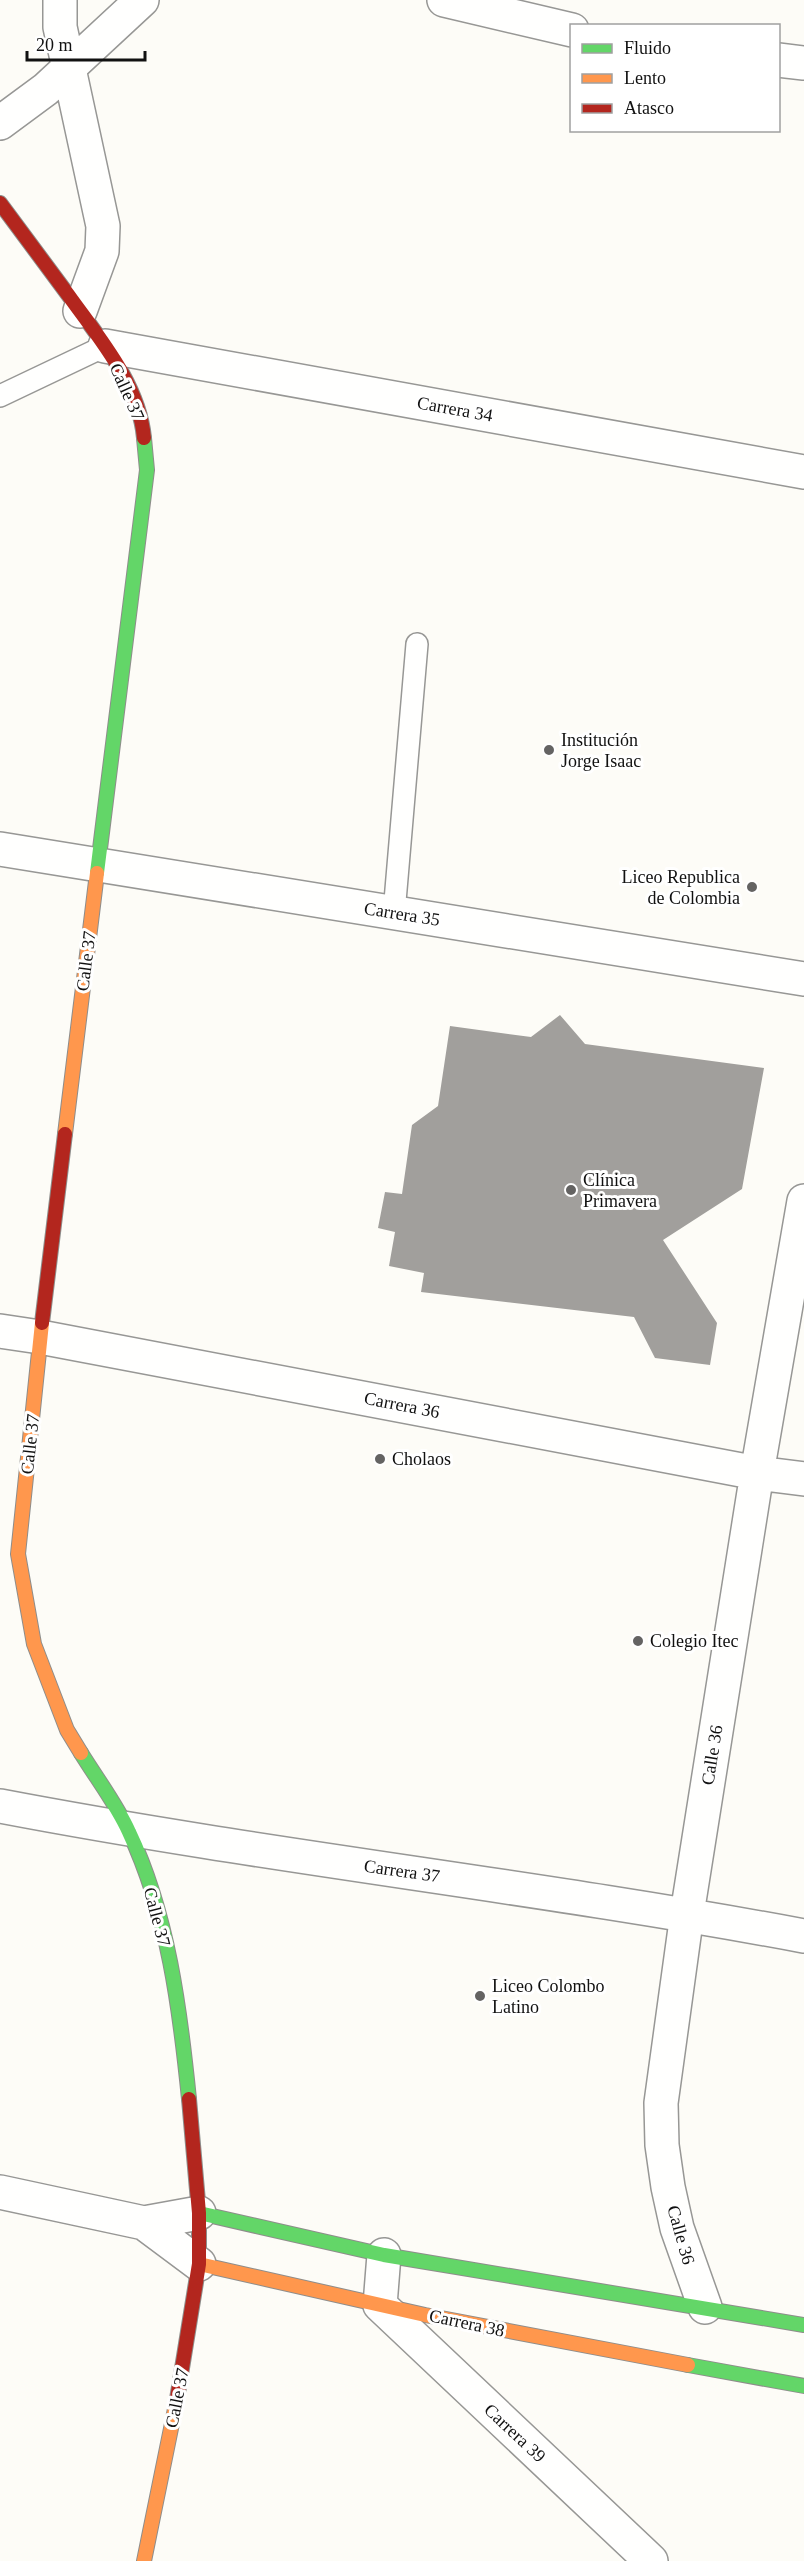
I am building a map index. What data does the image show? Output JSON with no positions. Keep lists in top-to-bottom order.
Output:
{
  "streets": {
    "street": [
      "Calle 37",
      "Carrera 34",
      "Carrera 35",
      "Carrera 36",
      "Calle 36",
      "Carrera 37",
      "Carrera 38",
      "Carrera 39"
    ]
  },
  "crossings": [
    ["Calle 37", "Carrera 34"],
    ["Calle 37", "Carrera 35"],
    ["Calle 37", "Carrera 36"],
    ["Calle 37", "Carrera 37"],
    ["Calle 37", "Carrera 38"],
    ["Carrera 36", "Calle 36"],
    ["Calle 36", "Carrera 37"],
    ["Calle 36", "Carrera 38"],
    ["Carrera 38", "Carrera 39"]
  ],
  "places": [
    "Institución Jorge Isaac",
    "Liceo Republica de Colombia",
    "Clínica Primavera",
    "Cholaos",
    "Colegio Itec",
    "Liceo Colombo Latino"
  ],
  "legend": ["Fluido", "Lento", "Atasco"],
  "scale_bar": "20 m"
}
